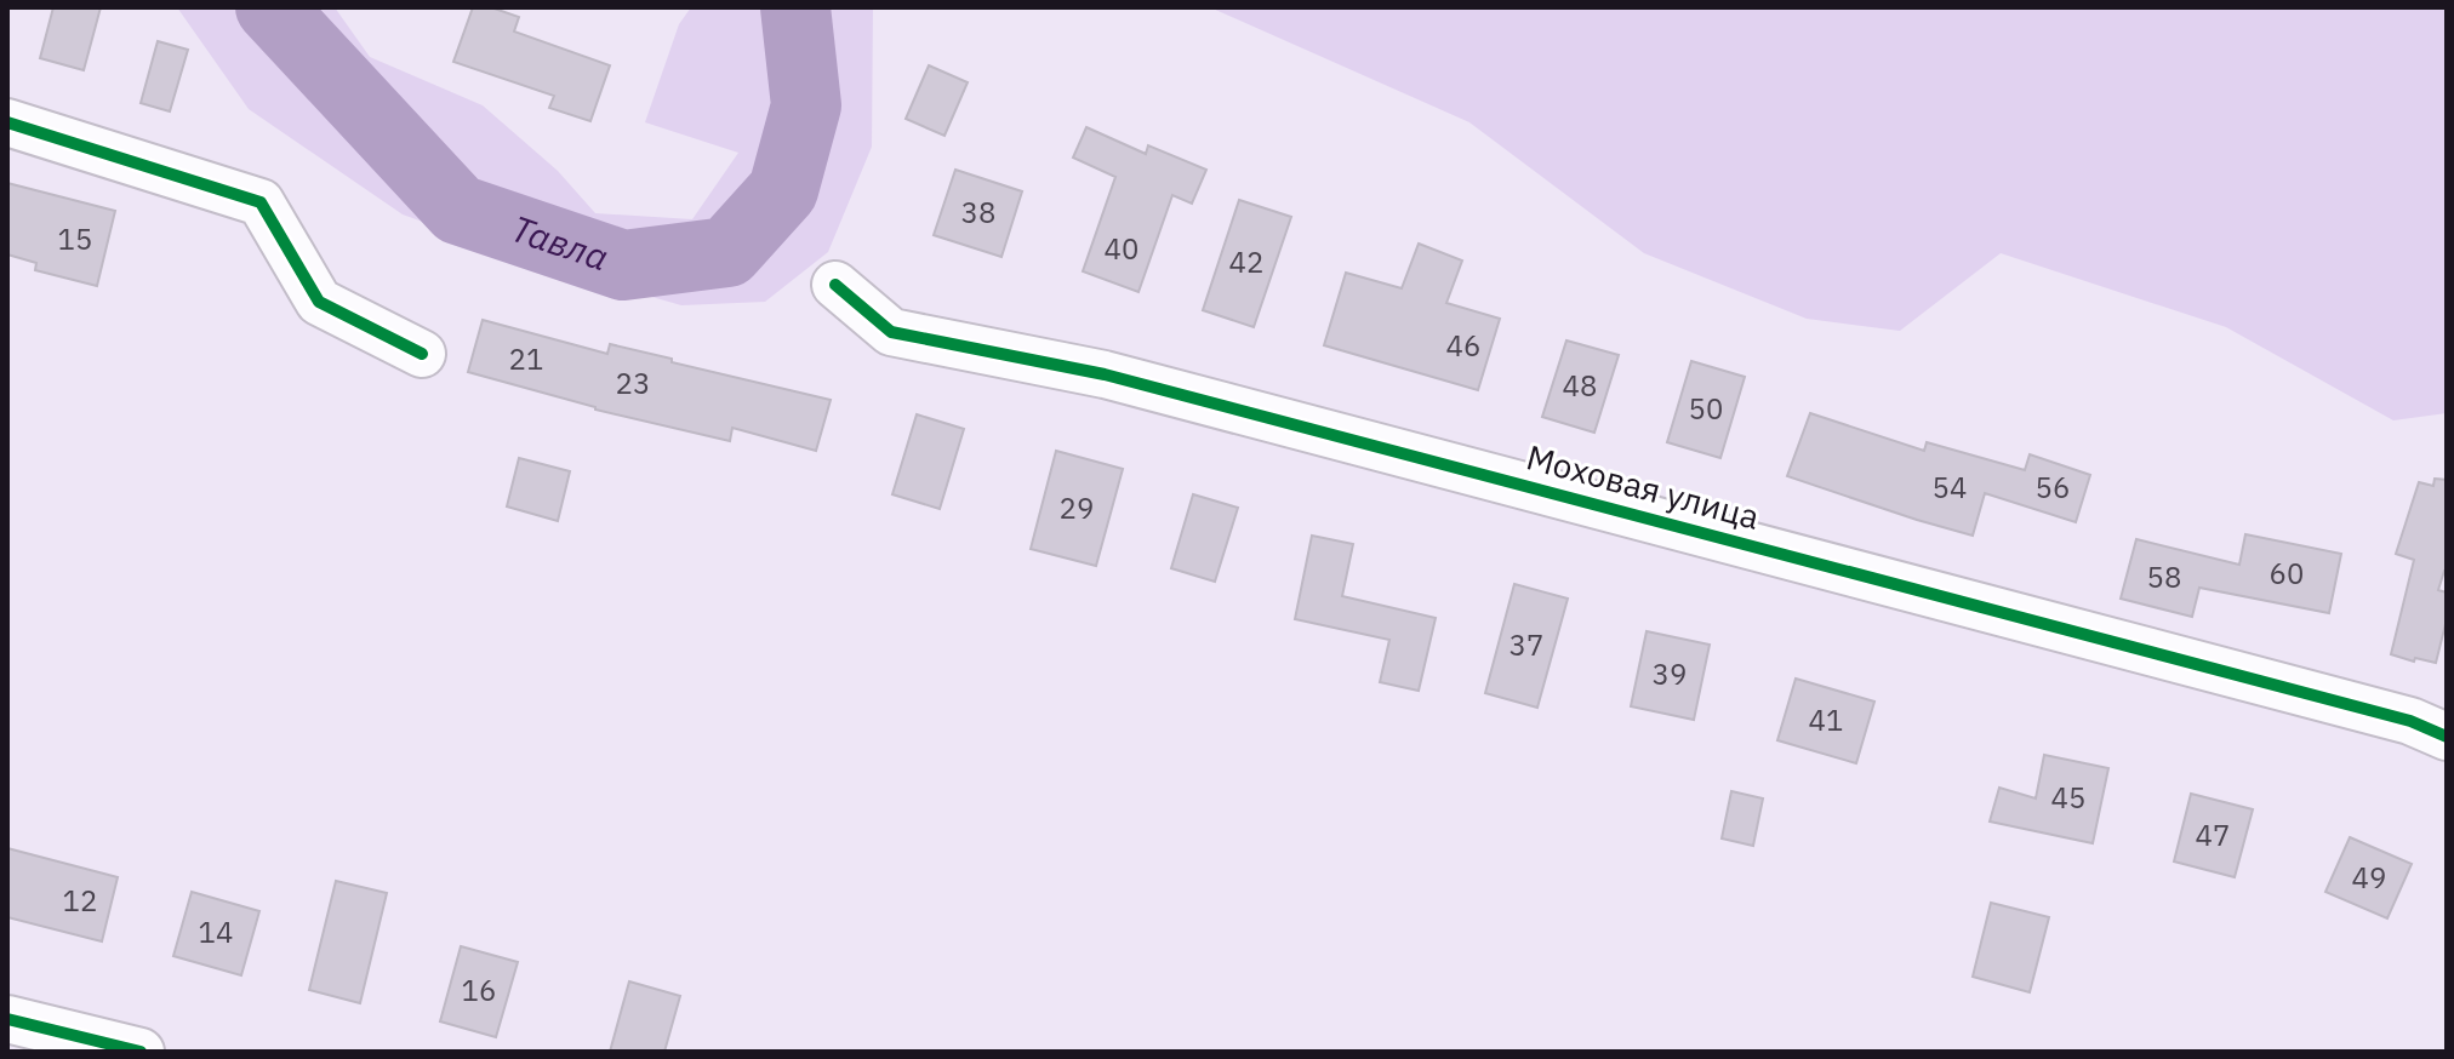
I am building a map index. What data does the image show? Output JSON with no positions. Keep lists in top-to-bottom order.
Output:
{
  "streets": {
    "street": ["Моховая улица"]
  },
  "water": ["Тавла"],
  "house_numbers": [
    "38",
    "15",
    "40",
    "42",
    "46",
    "21",
    "23",
    "48",
    "50",
    "54",
    "56",
    "29",
    "60",
    "58",
    "37",
    "39",
    "41",
    "45",
    "47",
    "49",
    "12",
    "14",
    "16"
  ]
}
